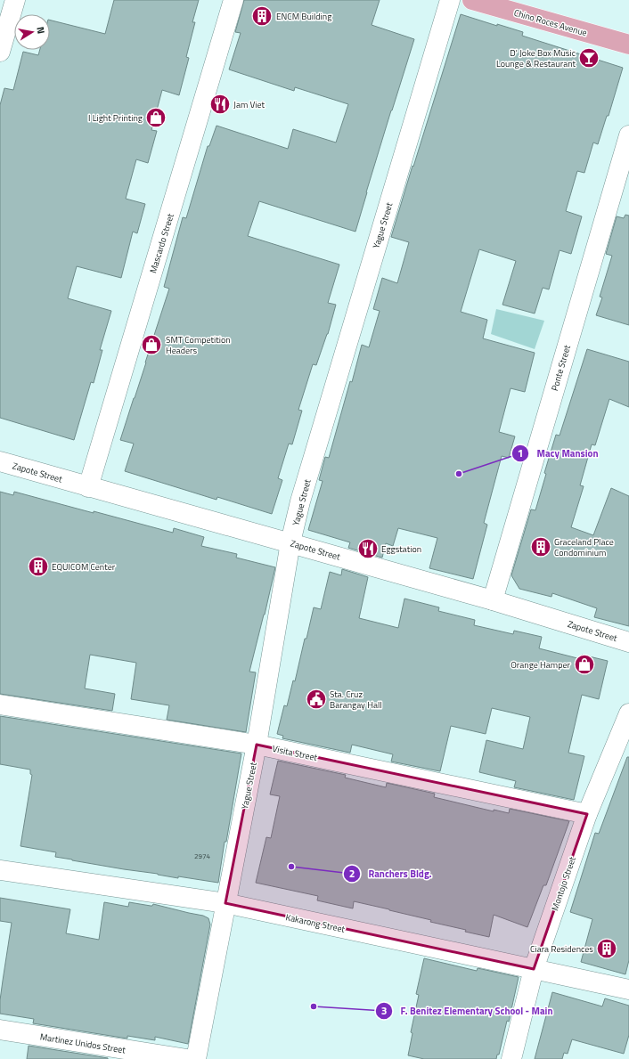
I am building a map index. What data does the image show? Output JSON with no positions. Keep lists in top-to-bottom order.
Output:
{
  "streets": {
    "main road": ["Chino Roces Avenue"],
    "street": [
      "Yague Street",
      "Mascardo Street",
      "Ponte Street",
      "Zapote Street",
      "Visita Street",
      "Montojo Street",
      "Kakarong Street",
      "Martinez Unidos Street"
    ]
  },
  "crossings": [
    ["Yague Street", "Zapote Street"],
    ["Yague Street", "Visita Street"],
    ["Yague Street", "Kakarong Street"],
    ["Mascardo Street", "Zapote Street"],
    ["Ponte Street", "Zapote Street"],
    ["Visita Street", "Montojo Street"],
    ["Montojo Street", "Kakarong Street"]
  ],
  "places": {
    "building": [
      "ENCM Building",
      "Graceland Place Condominium",
      "EQUICOM Center",
      "Ciara Residences"
    ],
    "bar": ["D' Joke Box Music Lounge & Restaurant"],
    "restaurant": ["Jam Viet", "Eggstation"],
    "shop": ["I Light Printing", "SMT Competition Headers", "Orange Hamper"],
    "other": ["Macy Mansion", "Ranchers Bldg.", "F. Benitez Elementary School - Main"],
    "public building": ["Sta. Cruz Barangay Hall"]
  },
  "house_numbers": ["2974"],
  "north": "right"
}
